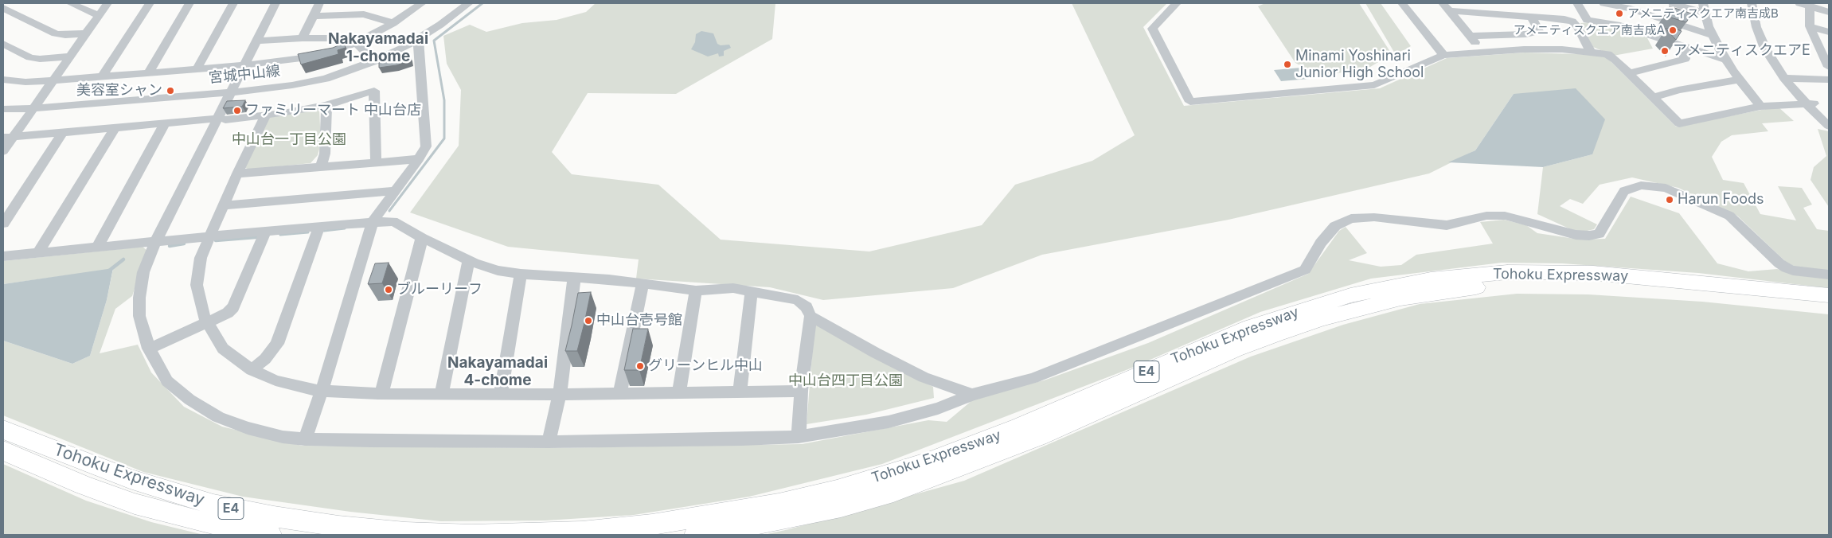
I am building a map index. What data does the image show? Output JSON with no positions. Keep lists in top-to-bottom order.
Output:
{
  "streets": {
    "highway": ["Tohoku Expressway", "E4"],
    "street": ["宮城中山線"]
  },
  "districts": ["Nakayamadai 1-chome", "Nakayamadai 4-chome"],
  "parks": ["中山台一丁目公園", "中山台四丁目公園"],
  "places": [
    "アメニティスクエア南吉成B",
    "アメニティスクエア南吉成A",
    "アメニティスクエアE",
    "Minami Yoshinari Junior High School",
    "美容室シャン",
    "ファミリーマート 中山台店",
    "Harun Foods",
    "ブルーリーフ",
    "中山台壱号館",
    "グリーンヒル中山"
  ]
}
